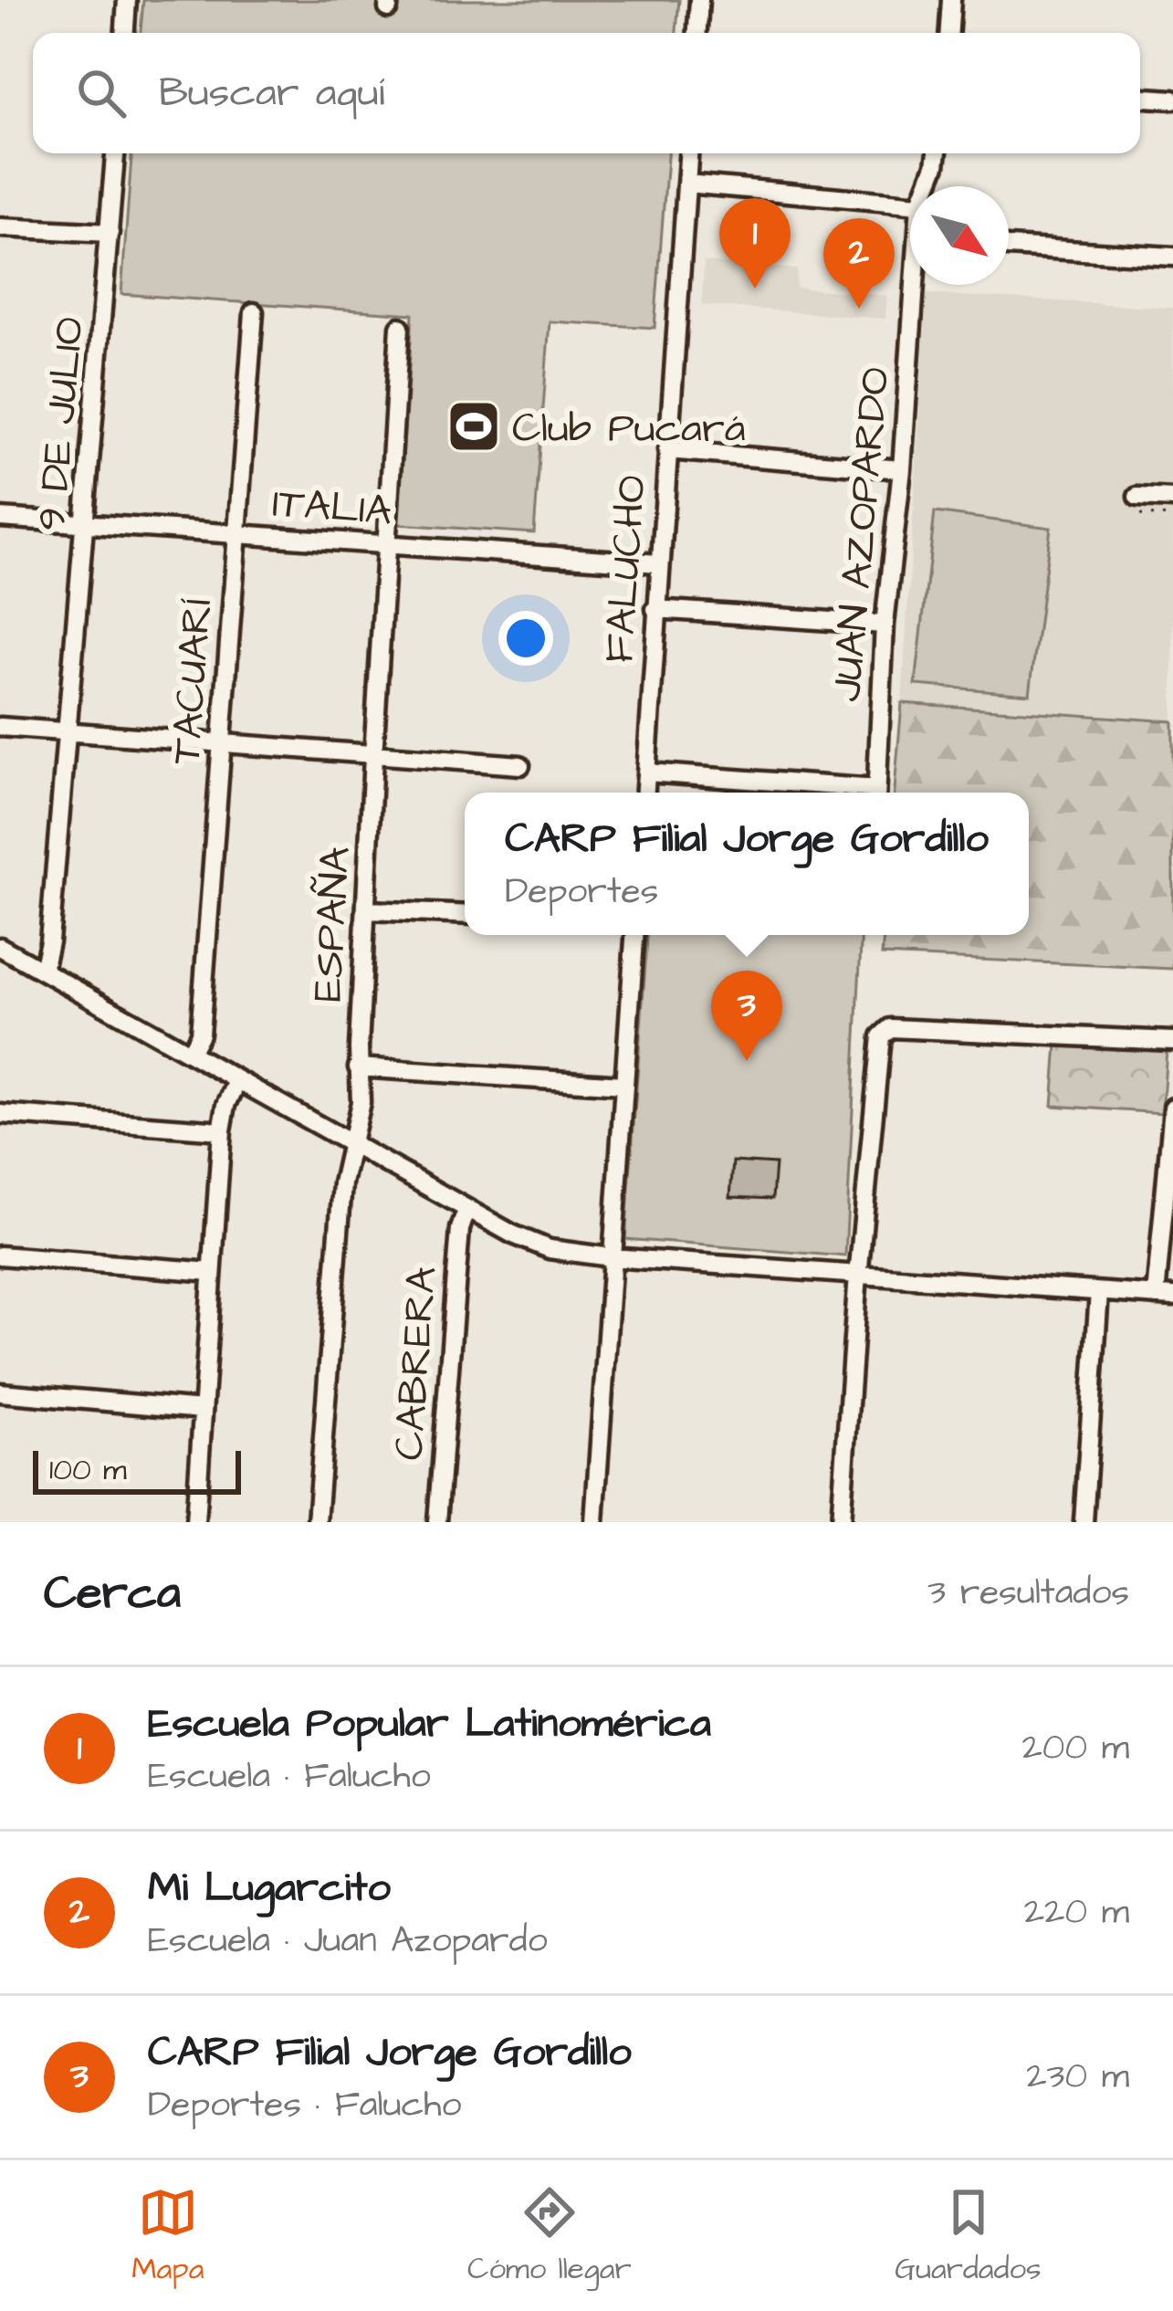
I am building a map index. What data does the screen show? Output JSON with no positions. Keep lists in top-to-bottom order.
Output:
{
  "streets": {
    "street": [
      "9 DE JULIO",
      "ITALIA",
      "JUAN AZOPARDO",
      "FALUCHO",
      "TACUARÍ",
      "ESPAÑA",
      "CABRERA"
    ]
  },
  "crossings": [
    ["9 DE JULIO", "ITALIA"],
    ["ITALIA", "FALUCHO"],
    ["ITALIA", "TACUARÍ"],
    ["ITALIA", "ESPAÑA"]
  ],
  "places": {
    "sports": ["Club Pucará"]
  },
  "scale_bar": "100 m",
  "north": "bottom right",
  "page": {
    "search": "Buscar aquí",
    "pins": ["1", "2", "3"],
    "popup": ["CARP Filial Jorge Gordillo", "Deportes"],
    "scale": "100 m",
    "heading": ["Cerca", "3 resultados"],
    "list": [
      {
        "mark": "1",
        "name": "Escuela Popular Latinomérica",
        "note": "Escuela · Falucho",
        "value": "200 m"
      },
      {
        "mark": "2",
        "name": "Mi Lugarcito",
        "note": "Escuela · Juan Azopardo",
        "value": "220 m"
      },
      {
        "mark": "3",
        "name": "CARP Filial Jorge Gordillo",
        "note": "Deportes · Falucho",
        "value": "230 m"
      }
    ],
    "nav": ["Mapa", "Cómo llegar", "Guardados"]
  }
}
